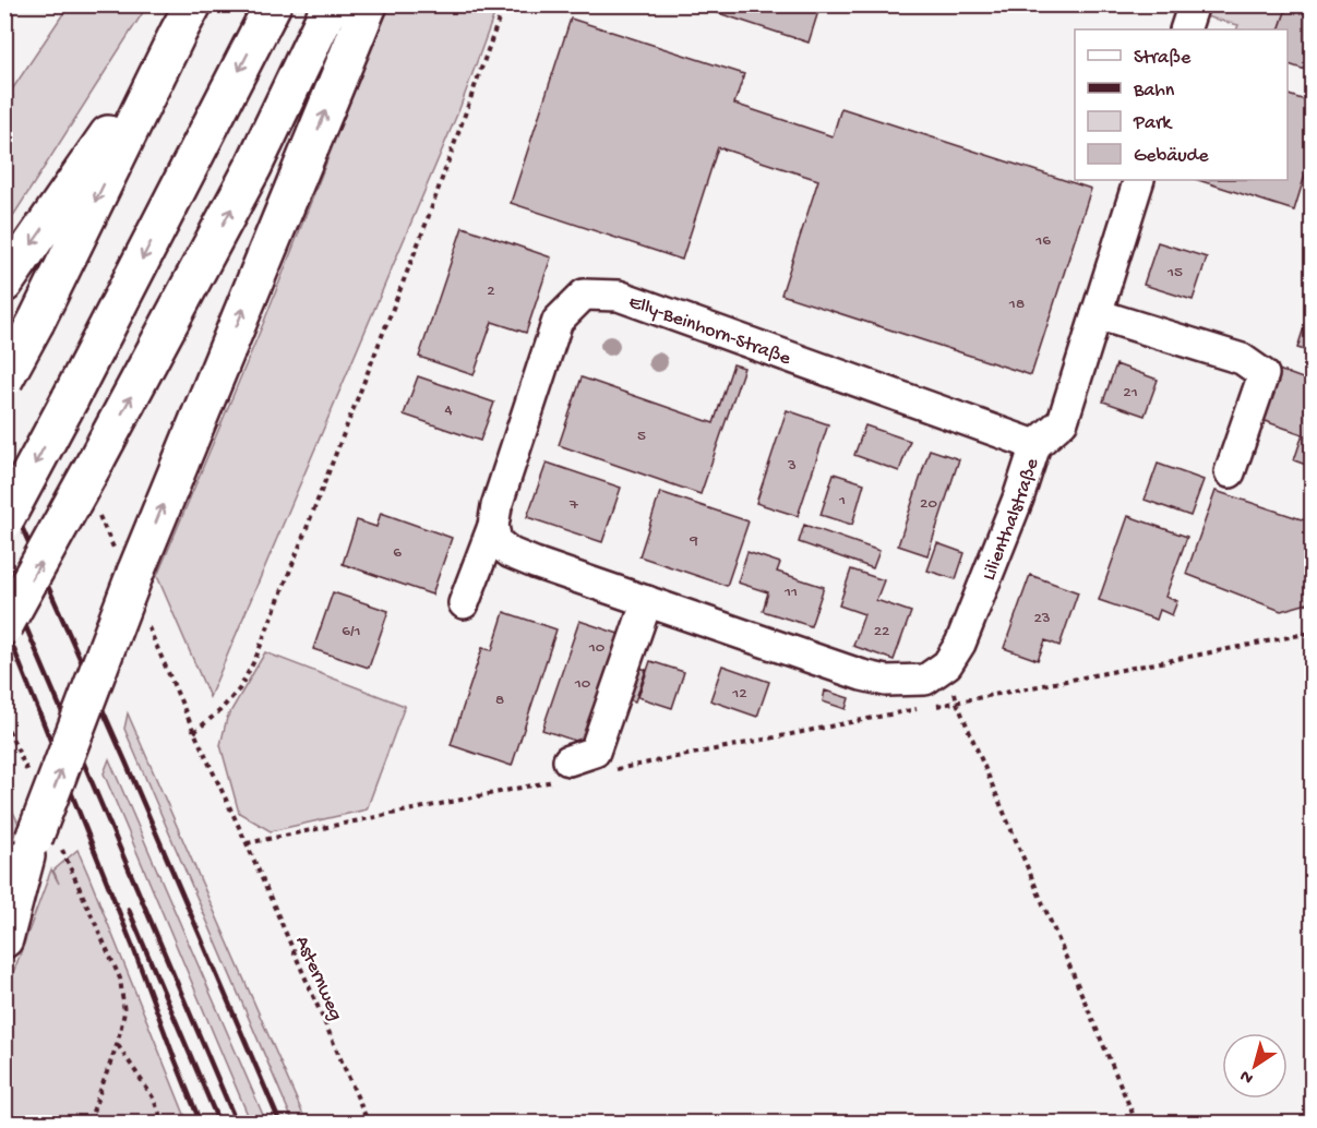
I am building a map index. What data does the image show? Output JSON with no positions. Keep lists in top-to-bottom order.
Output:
{
  "streets": {
    "street": ["Elly-Beinhorn-Straße", "Lilienthalstraße"],
    "path": ["Asternweg"]
  },
  "crossings": [
    ["Elly-Beinhorn-Straße", "Lilienthalstraße"]
  ],
  "house_numbers": [
    "16",
    "15",
    "2",
    "18",
    "21",
    "4",
    "5",
    "3",
    "1",
    "20",
    "7",
    "9",
    "6",
    "11",
    "23",
    "6/1",
    "22",
    "10",
    "10",
    "12",
    "8"
  ],
  "legend": [
    "Straße",
    "Bahn",
    "Park",
    "Gebäude"
  ],
  "north": "bottom left"
}
